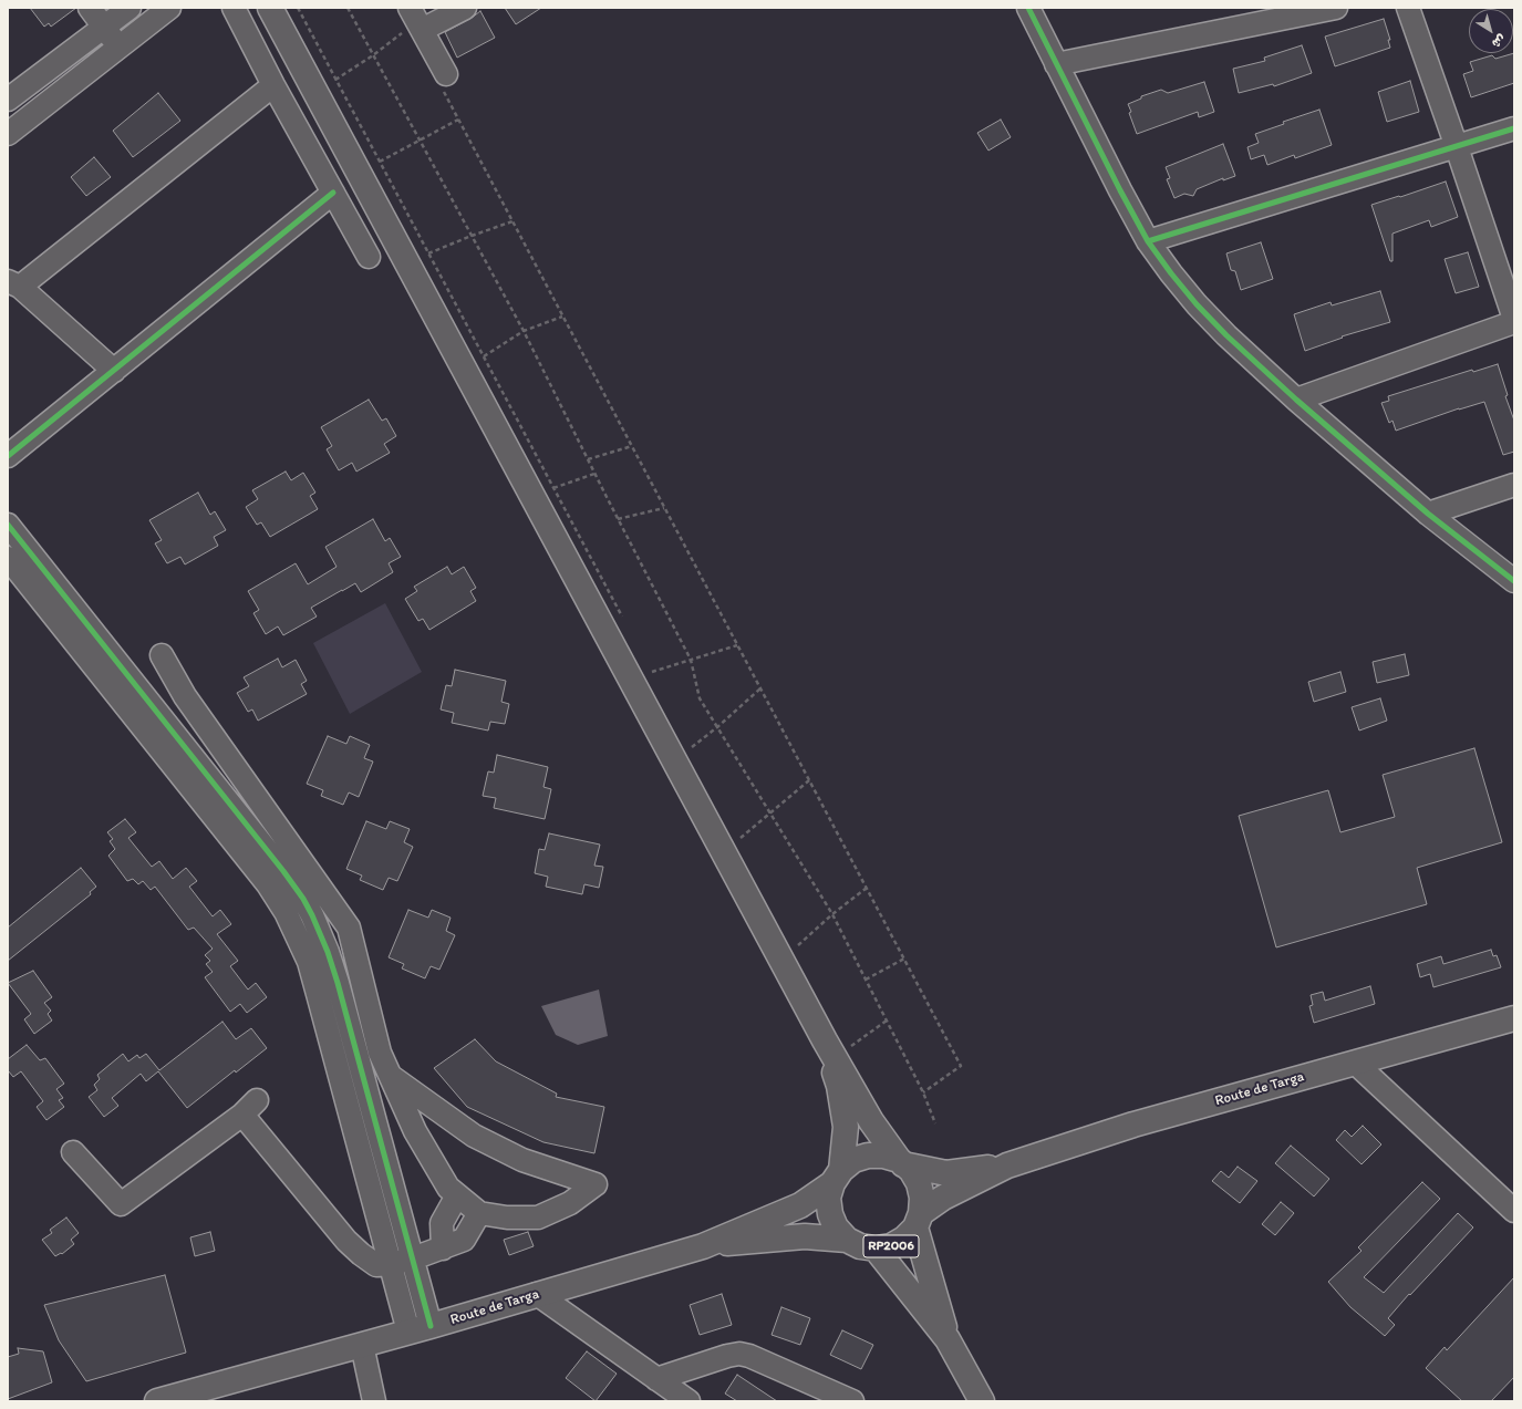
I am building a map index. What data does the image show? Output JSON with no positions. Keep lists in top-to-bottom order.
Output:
{
  "streets": {
    "main road": ["Route de Targa", "RP2006"]
  },
  "crossings": [
    ["Route de Targa", "RP2006"]
  ],
  "north": "bottom right"
}
